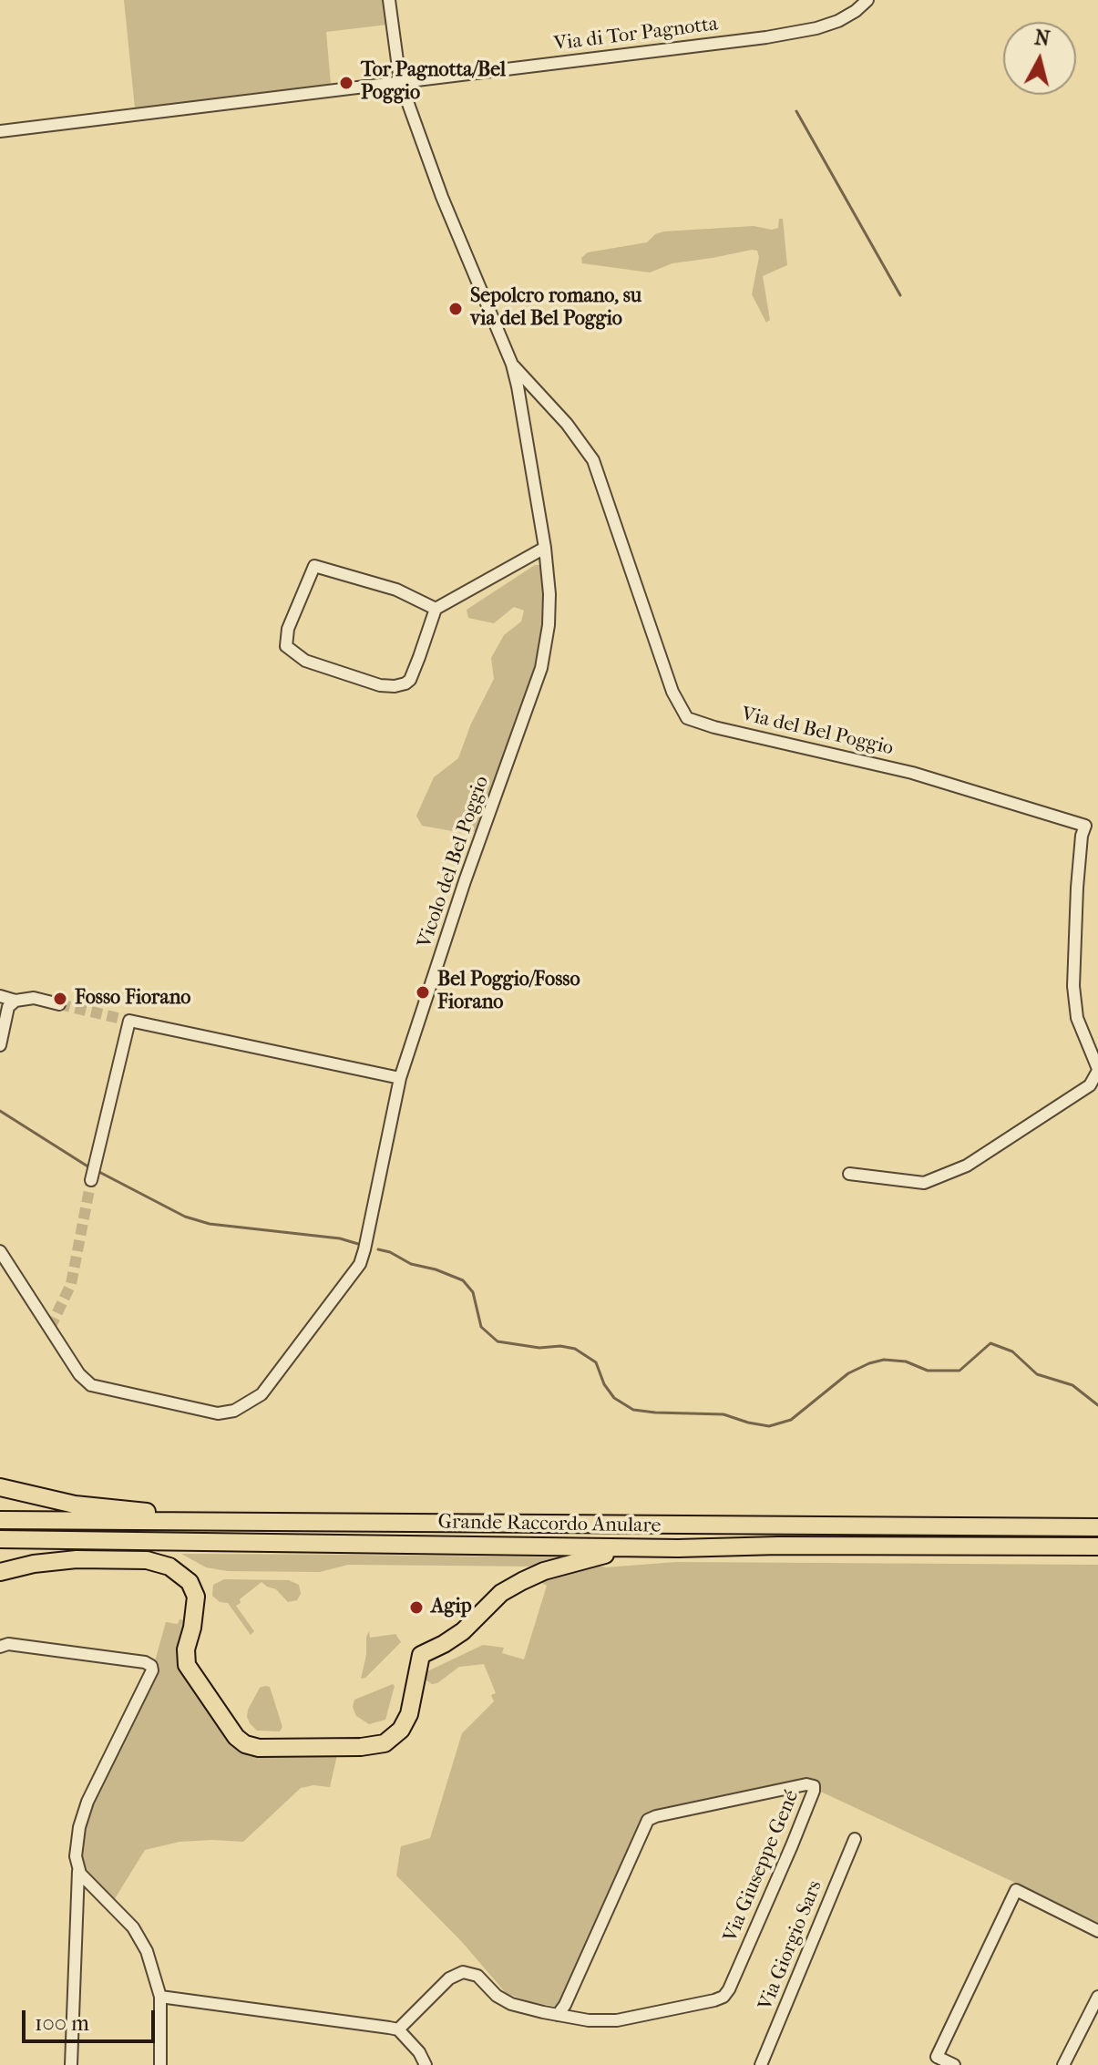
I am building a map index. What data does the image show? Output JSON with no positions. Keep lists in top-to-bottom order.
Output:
{
  "streets": {
    "highway": ["Grande Raccordo Anulare"],
    "street": [
      "Via di Tor Pagnotta",
      "Via del Bel Poggio",
      "Vicolo del Bel Poggio",
      "Via Giuseppe Gené",
      "Via Giorgio Sars"
    ]
  },
  "crossings": [
    ["Via di Tor Pagnotta", "Vicolo del Bel Poggio"],
    ["Via del Bel Poggio", "Vicolo del Bel Poggio"]
  ],
  "places": [
    "Tor Pagnotta/Bel Poggio",
    "Sepolcro romano, su via del Bel Poggio",
    "Bel Poggio/Fosso Fiorano",
    "Fosso Fiorano",
    "Agip"
  ],
  "scale_bar": "100 m",
  "north": "top"
}
